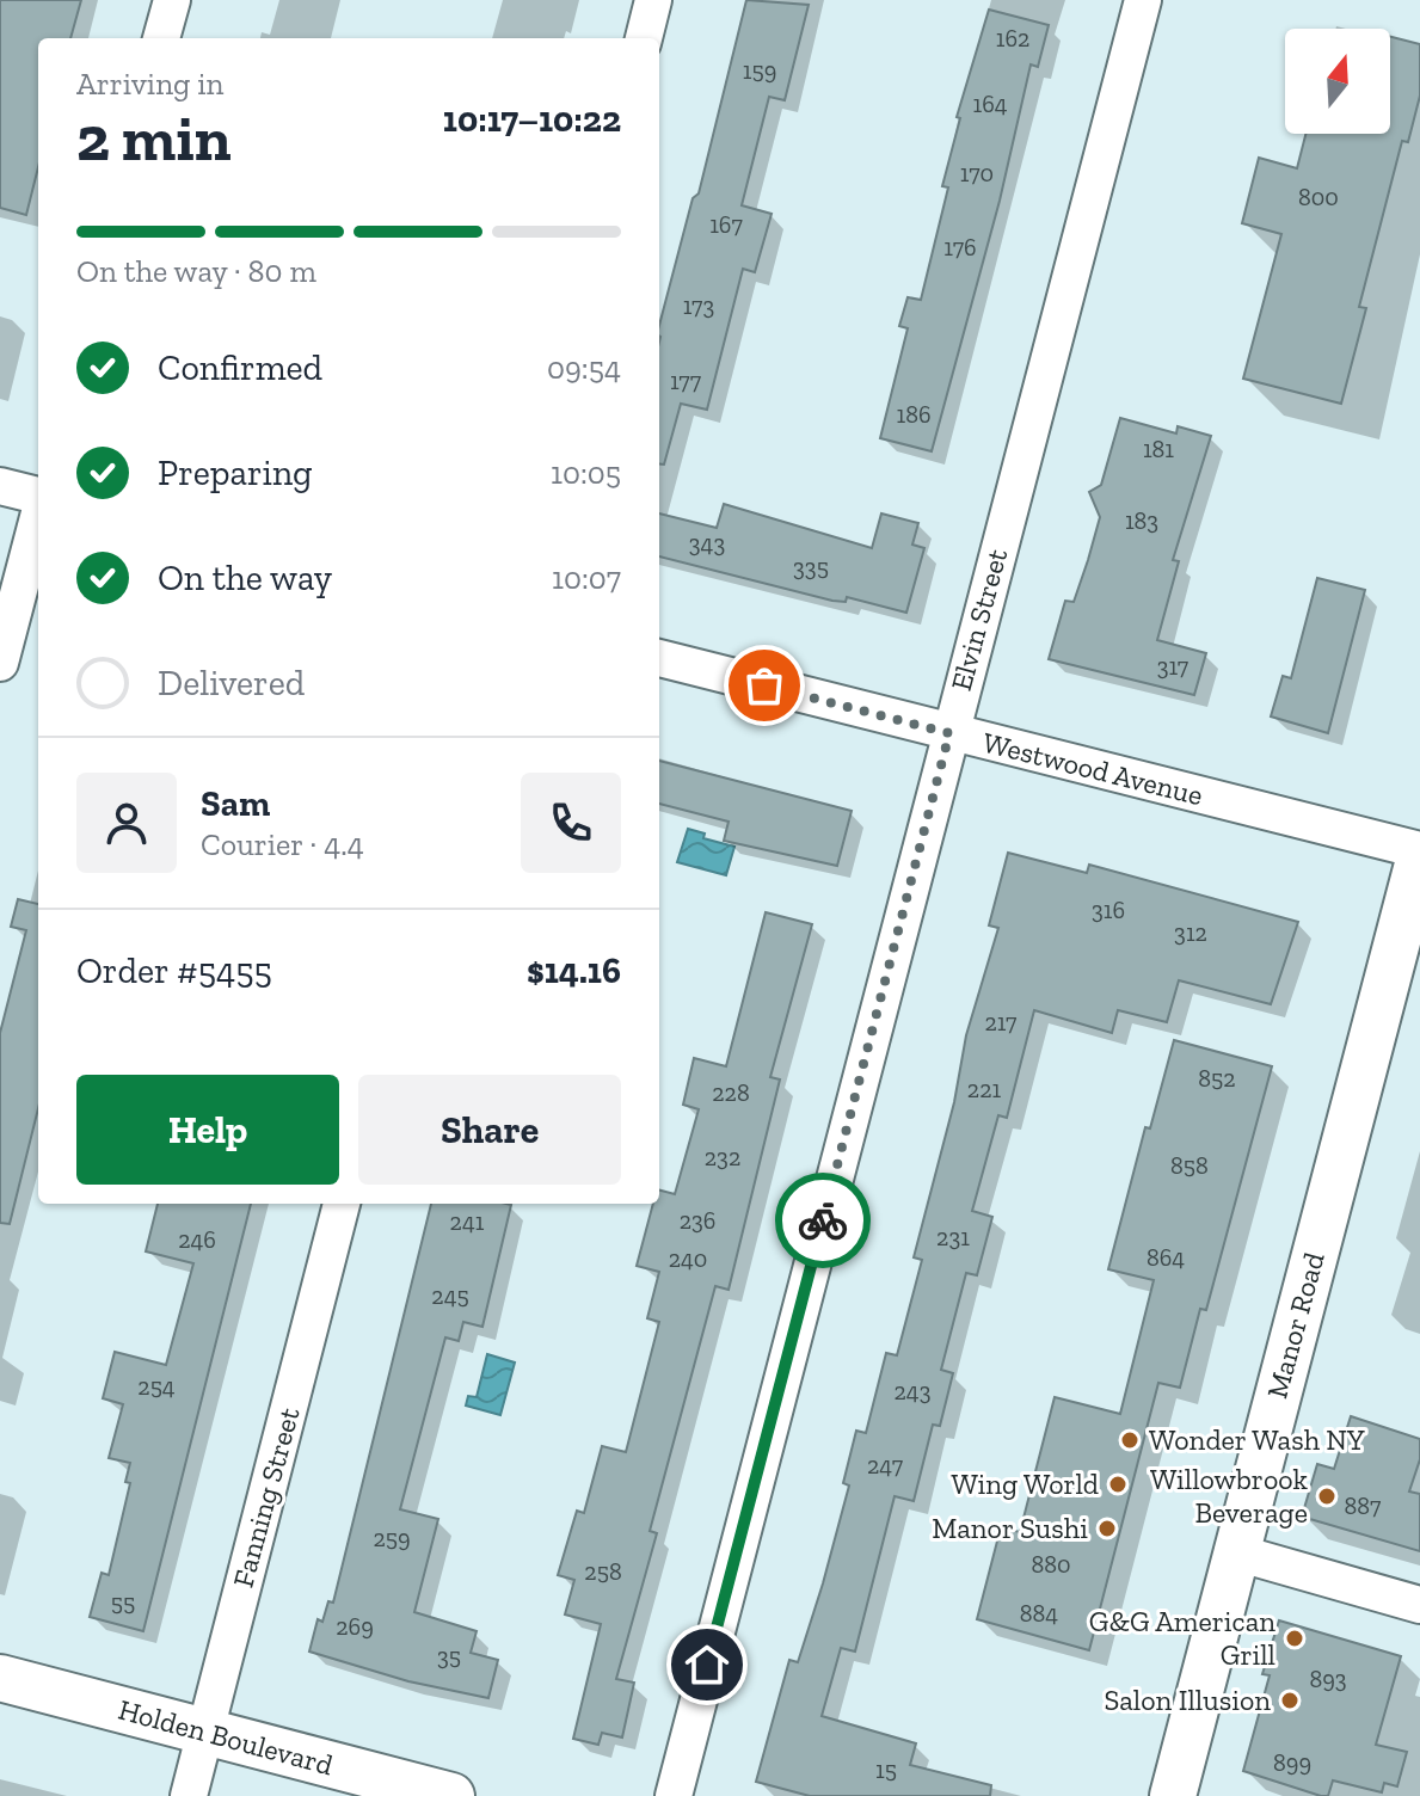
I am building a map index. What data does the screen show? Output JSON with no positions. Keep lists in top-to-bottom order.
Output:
{
  "streets": {
    "street": [
      "Elvin Street",
      "Westwood Avenue",
      "Manor Road",
      "Fanning Street",
      "Holden Boulevard"
    ]
  },
  "crossings": [
    ["Elvin Street", "Westwood Avenue"],
    ["Westwood Avenue", "Manor Road"],
    ["Fanning Street", "Holden Boulevard"]
  ],
  "places": [
    "Wonder Wash NY",
    "Wing World",
    "Willowbrook Beverage",
    "Manor Sushi",
    "G&G American Grill",
    "Salon Illusion"
  ],
  "house_numbers": [
    "162",
    "159",
    "164",
    "170",
    "800",
    "167",
    "176",
    "173",
    "177",
    "186",
    "181",
    "183",
    "343",
    "335",
    "317",
    "316",
    "312",
    "217",
    "852",
    "221",
    "228",
    "232",
    "858",
    "236",
    "241",
    "231",
    "246",
    "864",
    "240",
    "245",
    "254",
    "243",
    "247",
    "887",
    "259",
    "880",
    "258",
    "55",
    "884",
    "269",
    "35",
    "893",
    "899",
    "15"
  ],
  "north": "top",
  "page": {
    "heading": ["2 min", "Arriving in", "10:17–10:22"],
    "panel": [
      "Sam",
      "Courier · 4.4",
      "Order #5455",
      "$14.16"
    ],
    "bar": "On the way · 80 m",
    "list": [
      ["Confirmed", "09:54"],
      ["Preparing", "10:05"],
      ["On the way", "10:07"],
      "Delivered"
    ],
    "buttons": ["Help", "Share"]
  }
}
